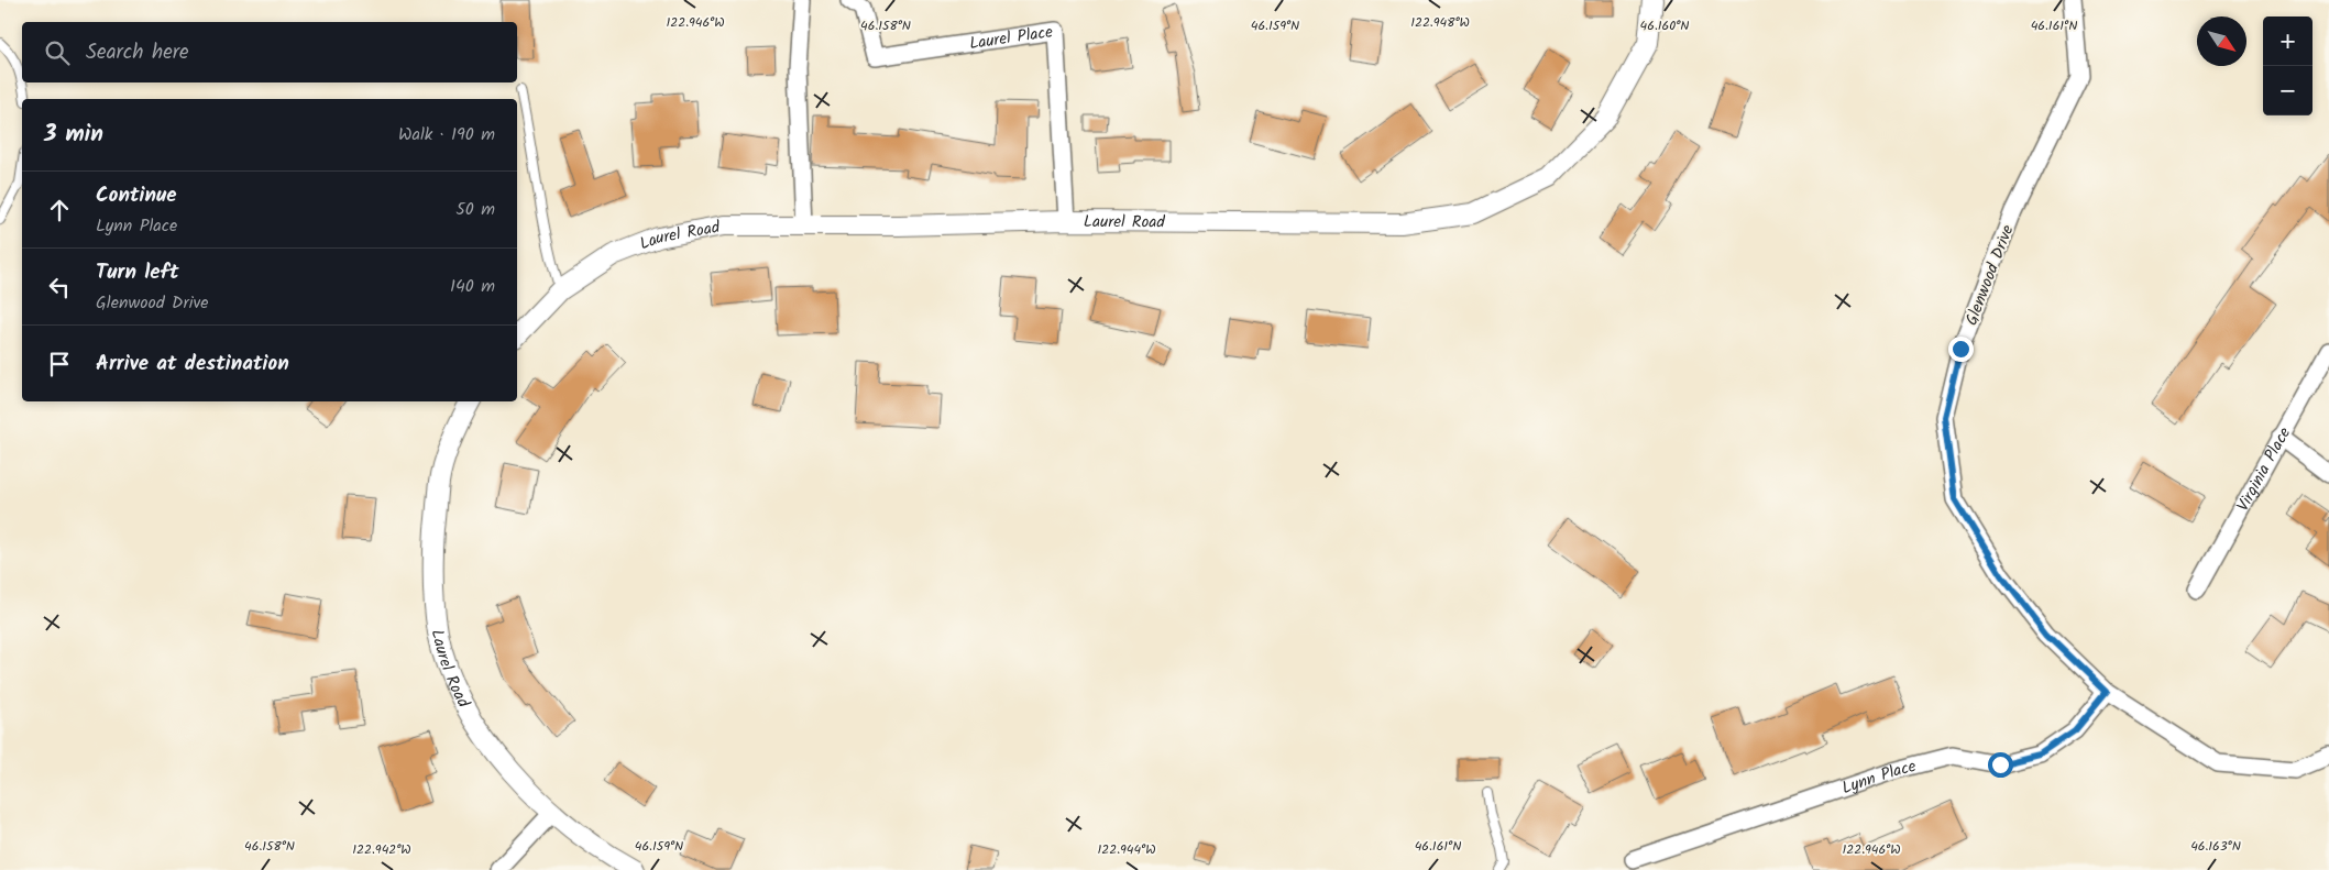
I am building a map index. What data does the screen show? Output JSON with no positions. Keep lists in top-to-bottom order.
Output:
{
  "streets": {
    "street": [
      "Laurel Place",
      "Laurel Road",
      "Glenwood Drive",
      "Virginia Place",
      "Lynn Place"
    ]
  },
  "crossings": [
    ["Laurel Place", "Laurel Road"],
    ["Glenwood Drive", "Lynn Place"]
  ],
  "north": "bottom right",
  "page": {
    "map_buttons": ["+", "−"],
    "search": "Search here",
    "heading": ["3 min", "Walk · 190 m"],
    "list": [
      ["Continue", "Lynn Place", "50 m"],
      ["Turn left", "Glenwood Drive", "140 m"],
      "Arrive at destination"
    ]
  },
  "coordinates": [
    "122.946°W",
    "122.948°W",
    "46.158°N",
    "46.159°N",
    "46.160°N",
    "46.161°N",
    "46.163°N",
    "122.942°W",
    "122.944°W"
  ]
}
